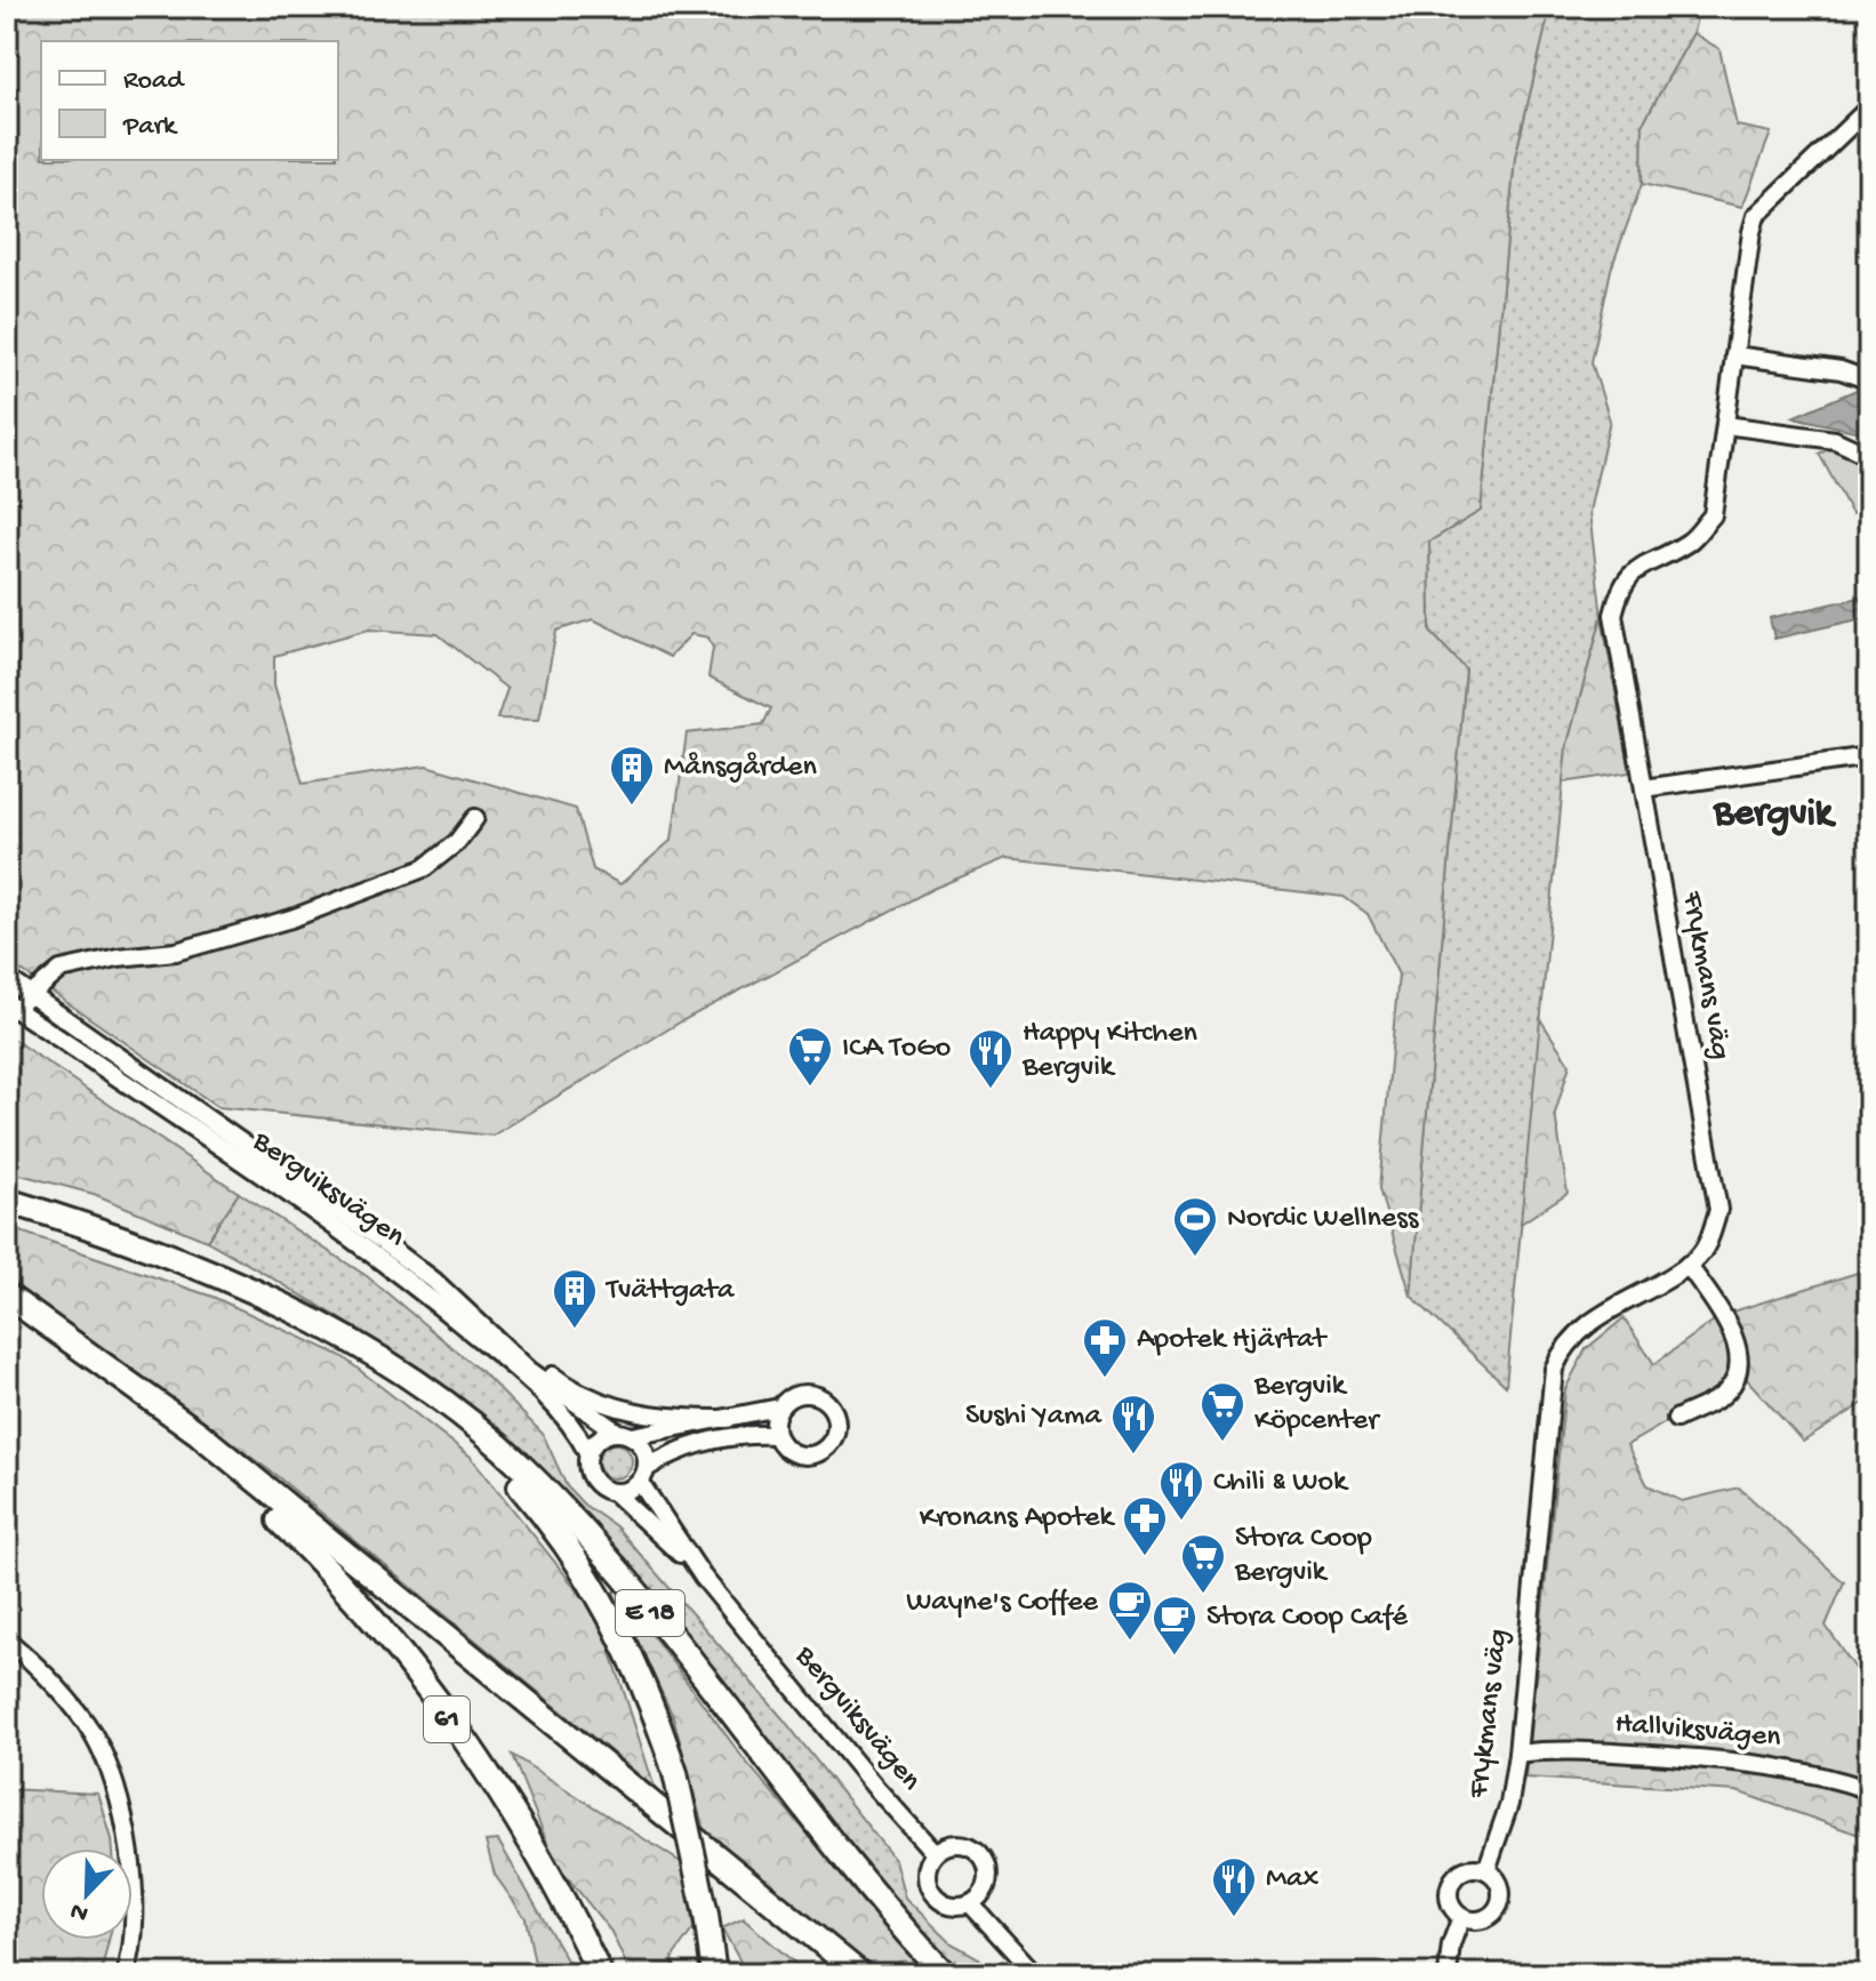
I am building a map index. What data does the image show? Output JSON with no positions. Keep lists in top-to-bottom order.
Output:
{
  "streets": {
    "highway": ["E 18", "61"],
    "street": ["Frykmans väg", "Bergviksvägen", "Hallviksvägen"]
  },
  "crossings": [
    ["Frykmans väg", "Hallviksvägen"]
  ],
  "districts": ["Bergvik"],
  "places": {
    "building": ["Månsgården", "Tvättgata"],
    "supermarket": ["ICA ToGo", "Bergvik Köpcenter", "Stora Coop Bergvik"],
    "restaurant": [
      "Happy Kitchen Bergvik",
      "Sushi Yama",
      "Chili & Wok",
      "Max"
    ],
    "sports": ["Nordic Wellness"],
    "pharmacy": ["Apotek Hjärtat", "Kronans Apotek"],
    "cafe": ["Wayne's Coffee", "Stora Coop Café"]
  },
  "legend": ["Road", "Park"],
  "north": "bottom left"
}
